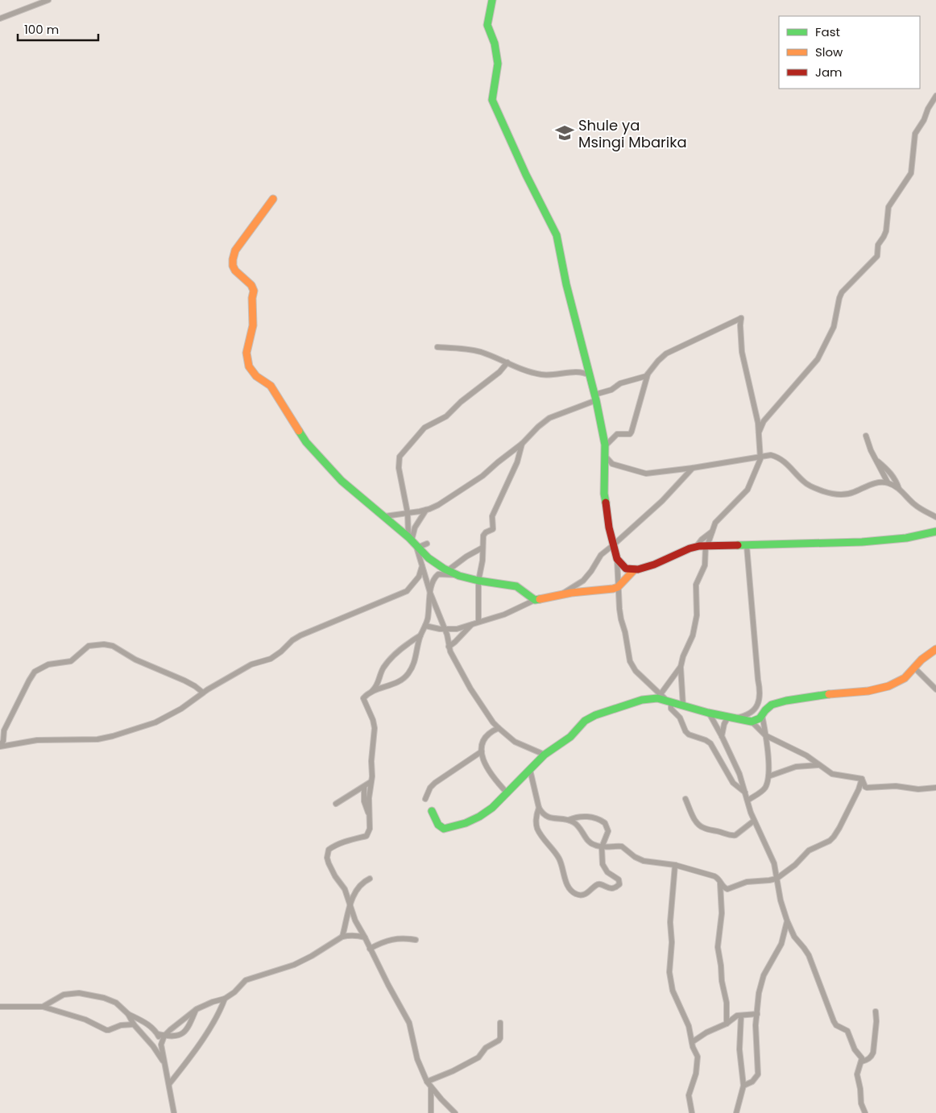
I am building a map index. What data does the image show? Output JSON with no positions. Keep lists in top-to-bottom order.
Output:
{
  "places": {
    "school or university": ["Shule ya Msingi Mbarika"]
  },
  "legend": ["Fast", "Slow", "Jam"],
  "scale_bar": "100 m"
}
